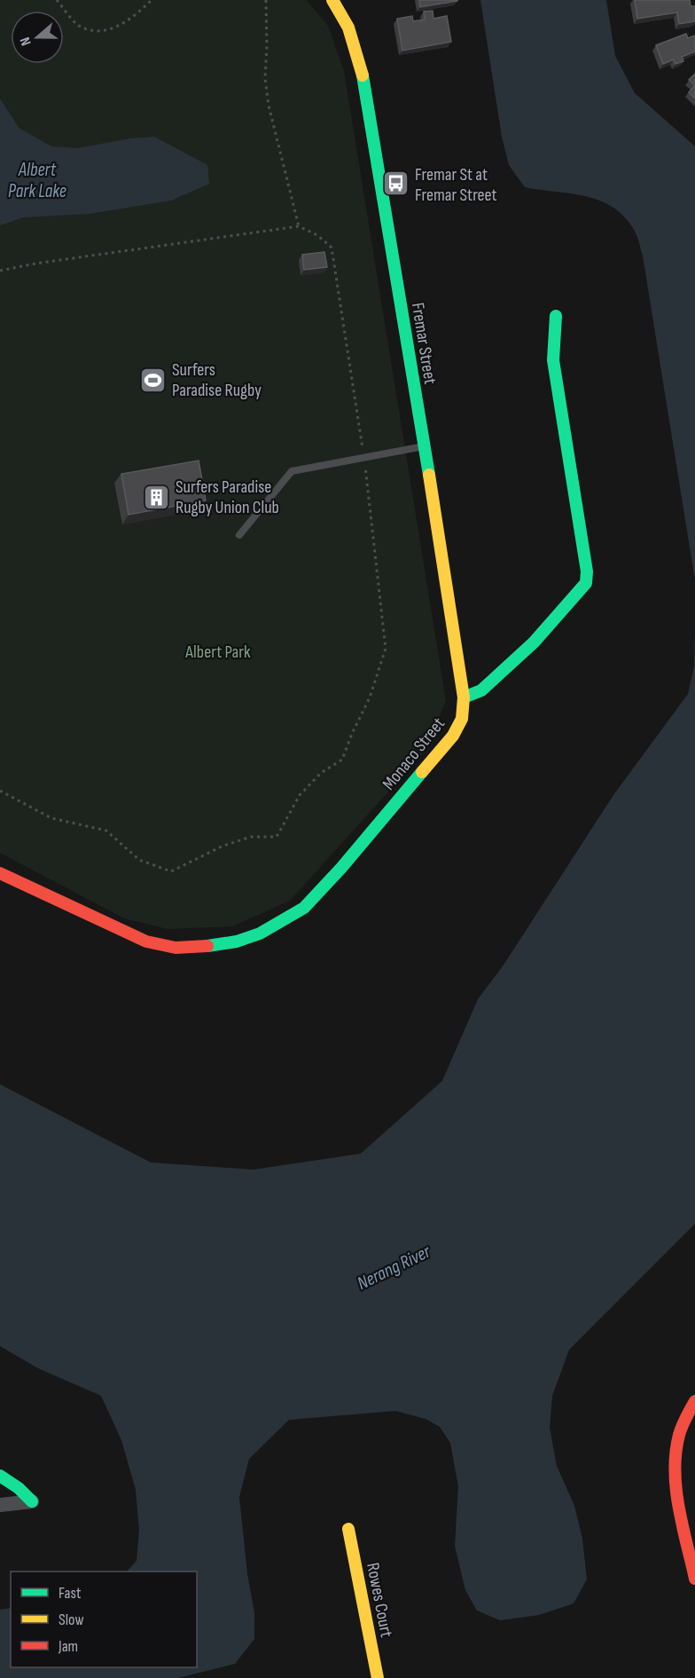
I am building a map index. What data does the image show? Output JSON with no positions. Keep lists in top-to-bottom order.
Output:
{
  "streets": {
    "street": ["Fremar Street", "Monaco Street", "Rowes Court"]
  },
  "crossings": [
    ["Fremar Street", "Monaco Street"]
  ],
  "water": ["Albert Park Lake", "Nerang River"],
  "parks": ["Albert Park"],
  "places": {
    "bus stop": ["Fremar St at Fremar Street"],
    "sports": ["Surfers Paradise Rugby"],
    "building": ["Surfers Paradise Rugby Union Club"]
  },
  "legend": ["Fast", "Slow", "Jam"],
  "north": "left"
}
